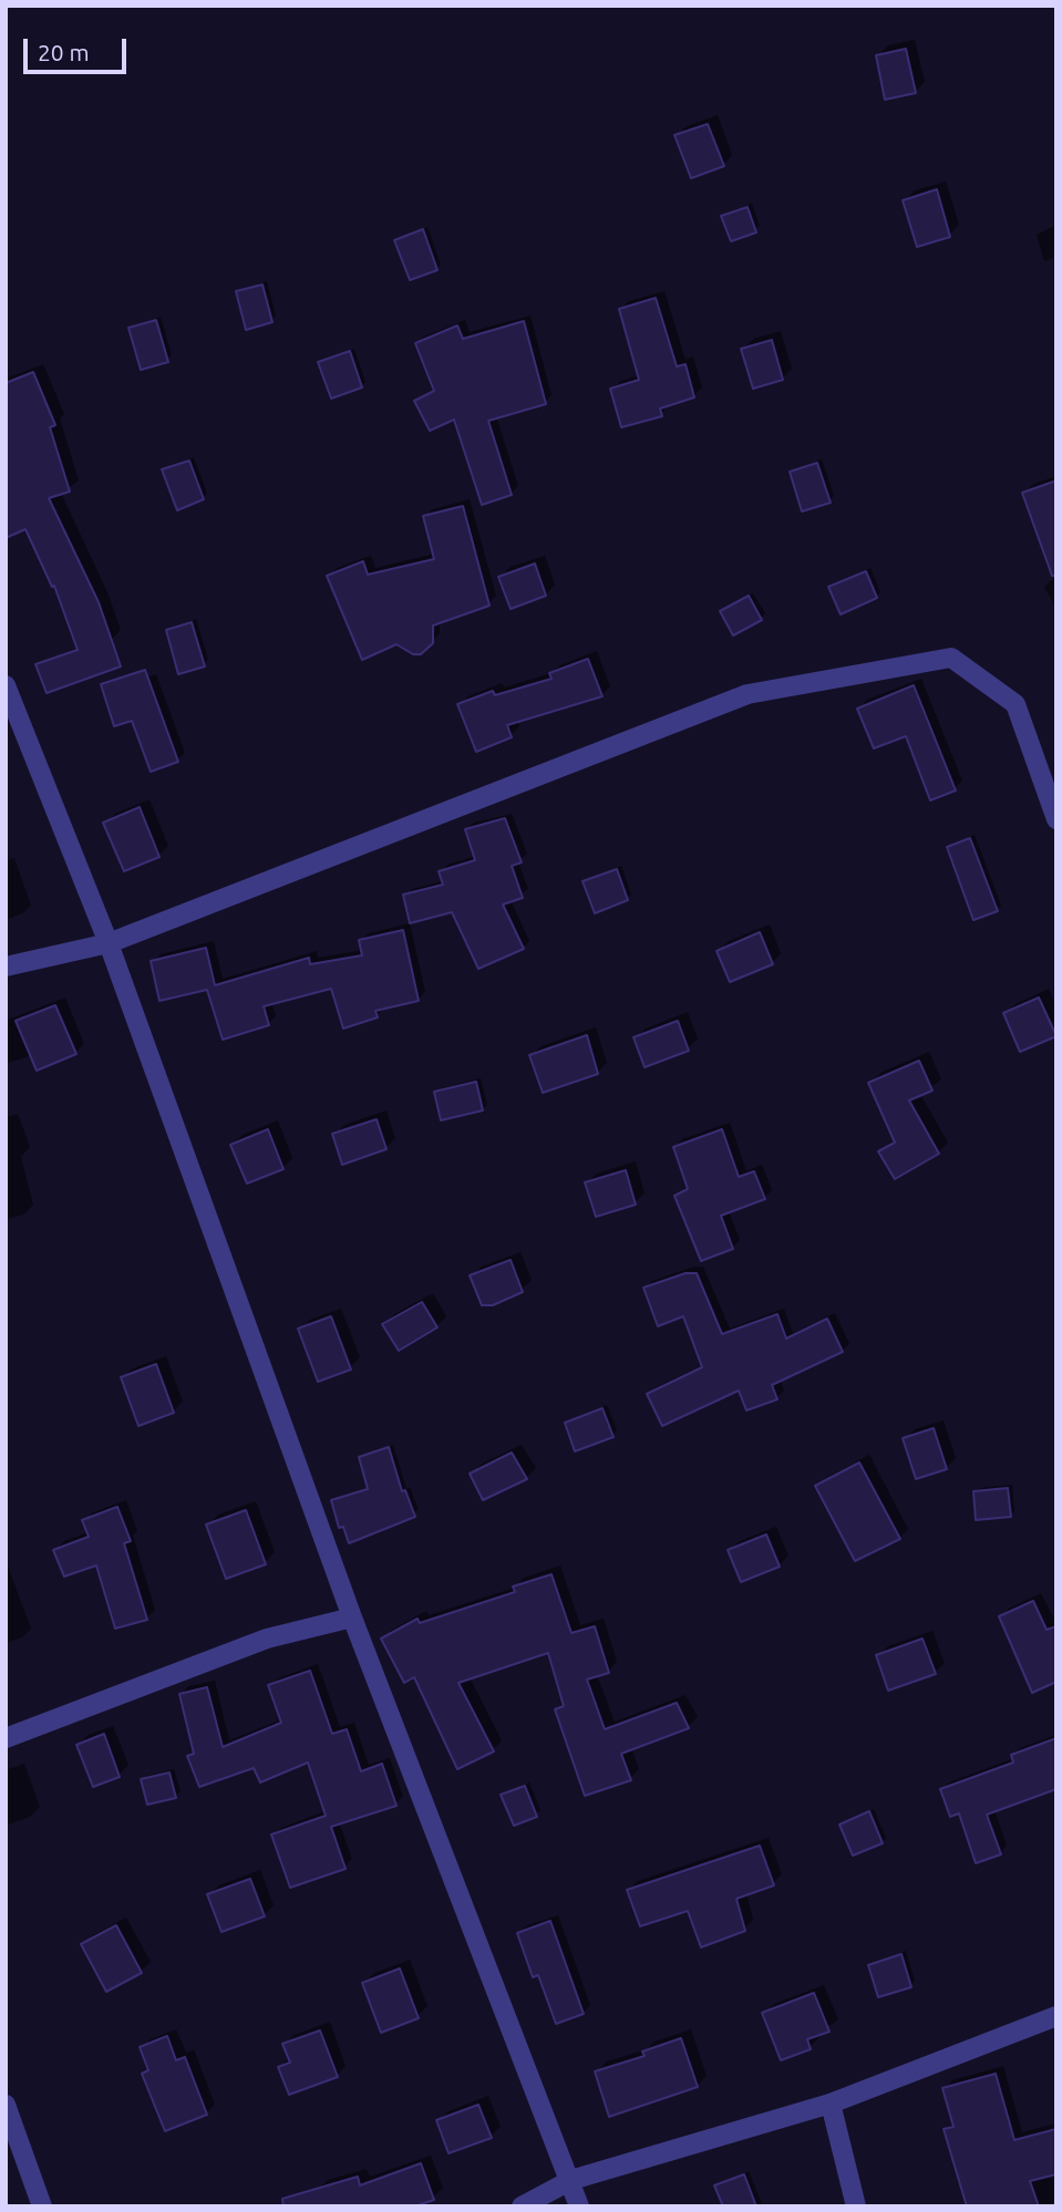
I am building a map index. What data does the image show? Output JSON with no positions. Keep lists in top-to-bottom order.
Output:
{
  "scale_bar": "20 m"
}
